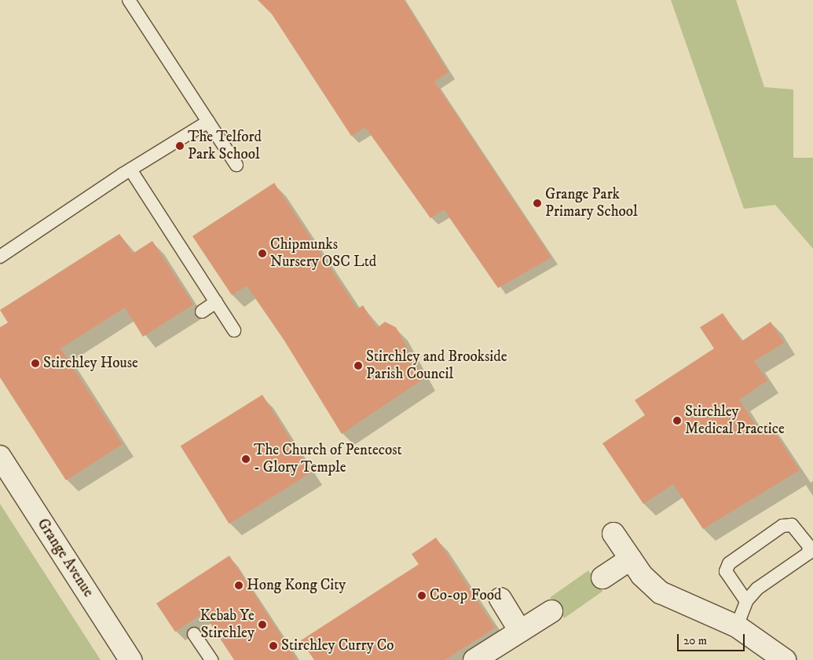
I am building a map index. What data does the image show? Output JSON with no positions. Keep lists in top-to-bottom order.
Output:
{
  "streets": {
    "street": ["Grange Avenue"]
  },
  "places": [
    "The Telford Park School",
    "Grange Park Primary School",
    "Chipmunks Nursery OSC Ltd",
    "Stirchley House",
    "Stirchley and Brookside Parish Council",
    "Stirchley Medical Practice",
    "The Church of Pentecost - Glory Temple",
    "Hong Kong City",
    "Co-op Food",
    "Kebab Ye Stirchley",
    "Stirchley Curry Co"
  ],
  "scale_bar": "20 m"
}
